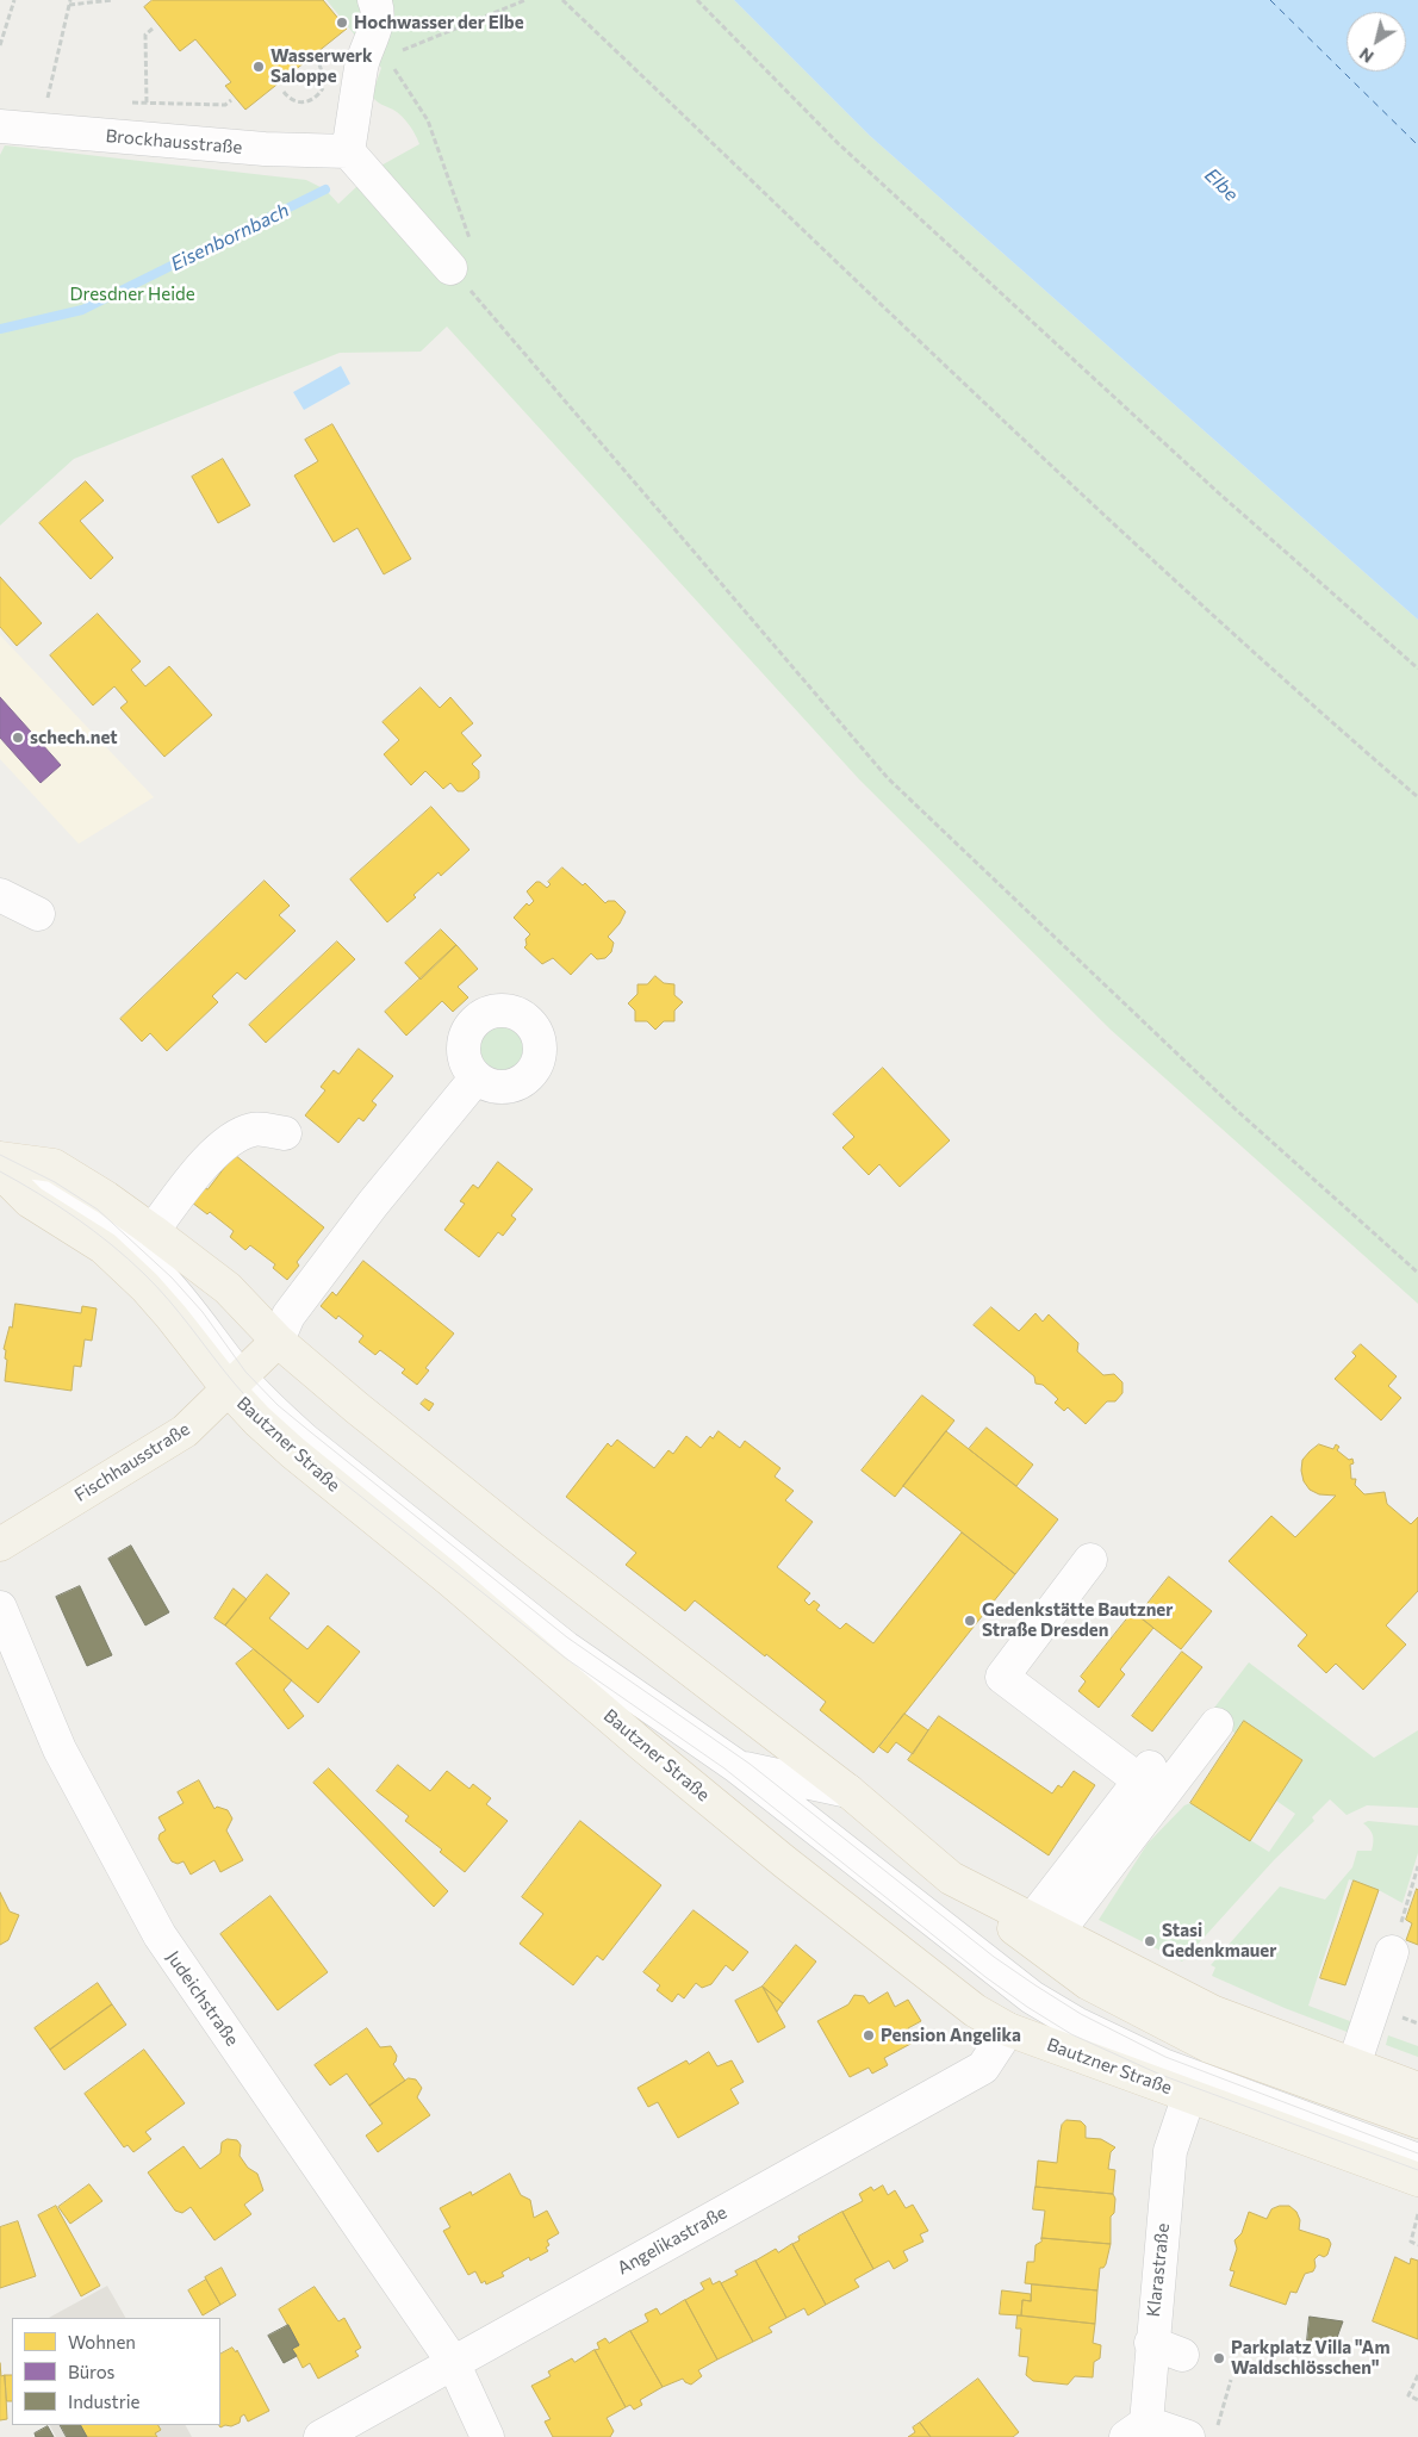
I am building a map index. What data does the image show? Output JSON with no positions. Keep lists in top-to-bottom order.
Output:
{
  "streets": {
    "main road": ["Bautzner Straße", "Fischhausstraße"],
    "street": [
      "Brockhausstraße",
      "Judeichstraße",
      "Angelikastraße",
      "Klarastraße"
    ]
  },
  "crossings": [
    ["Bautzner Straße", "Fischhausstraße"],
    ["Bautzner Straße", "Angelikastraße"],
    ["Bautzner Straße", "Klarastraße"],
    ["Judeichstraße", "Angelikastraße"]
  ],
  "water": ["Elbe", "Eisenbornbach"],
  "parks": ["Dresdner Heide"],
  "places": [
    "Hochwasser der Elbe",
    "Wasserwerk Saloppe",
    "schech.net",
    "Gedenkstätte Bautzner Straße Dresden",
    "Stasi Gedenkmauer",
    "Pension Angelika",
    "Parkplatz Villa \"Am Waldschlösschen\""
  ],
  "legend": ["Wohnen", "Büros", "Industrie"],
  "north": "bottom left"
}
